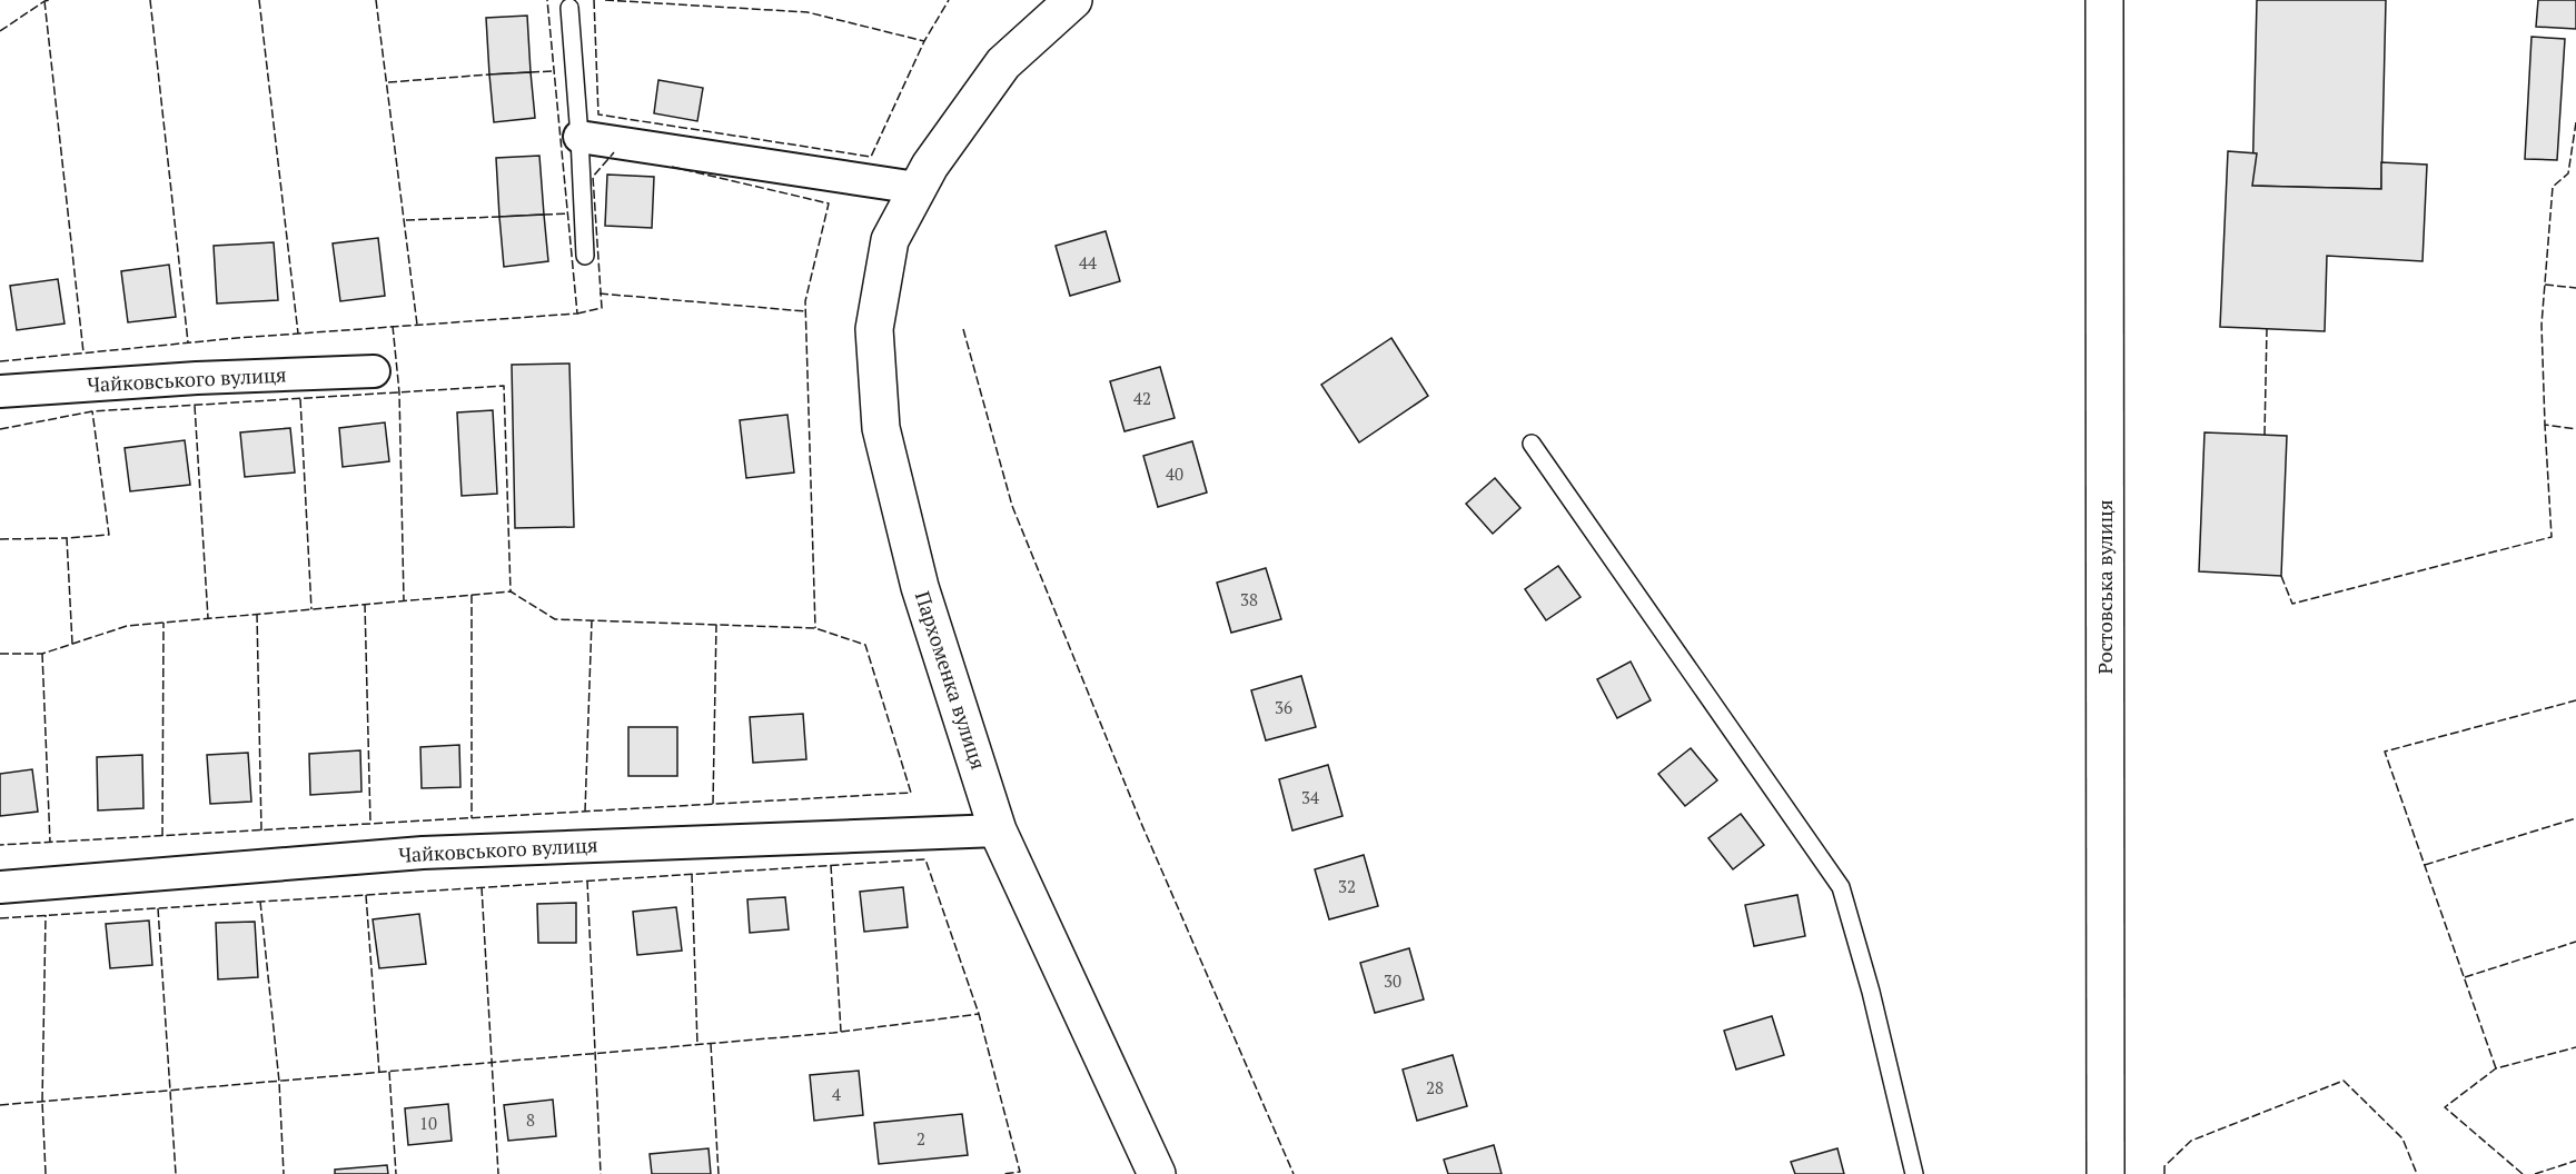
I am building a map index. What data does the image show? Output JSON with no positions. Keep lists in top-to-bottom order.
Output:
{
  "streets": {
    "main road": ["Ростовська вулиця", "Пархоменка вулиця"],
    "street": ["Чайковського вулиця"]
  },
  "crossings": [
    ["Чайковського вулиця", "Пархоменка вулиця"]
  ],
  "house_numbers": [
    "44",
    "42",
    "40",
    "38",
    "36",
    "34",
    "32",
    "30",
    "28",
    "4",
    "8",
    "10",
    "2"
  ]
}
